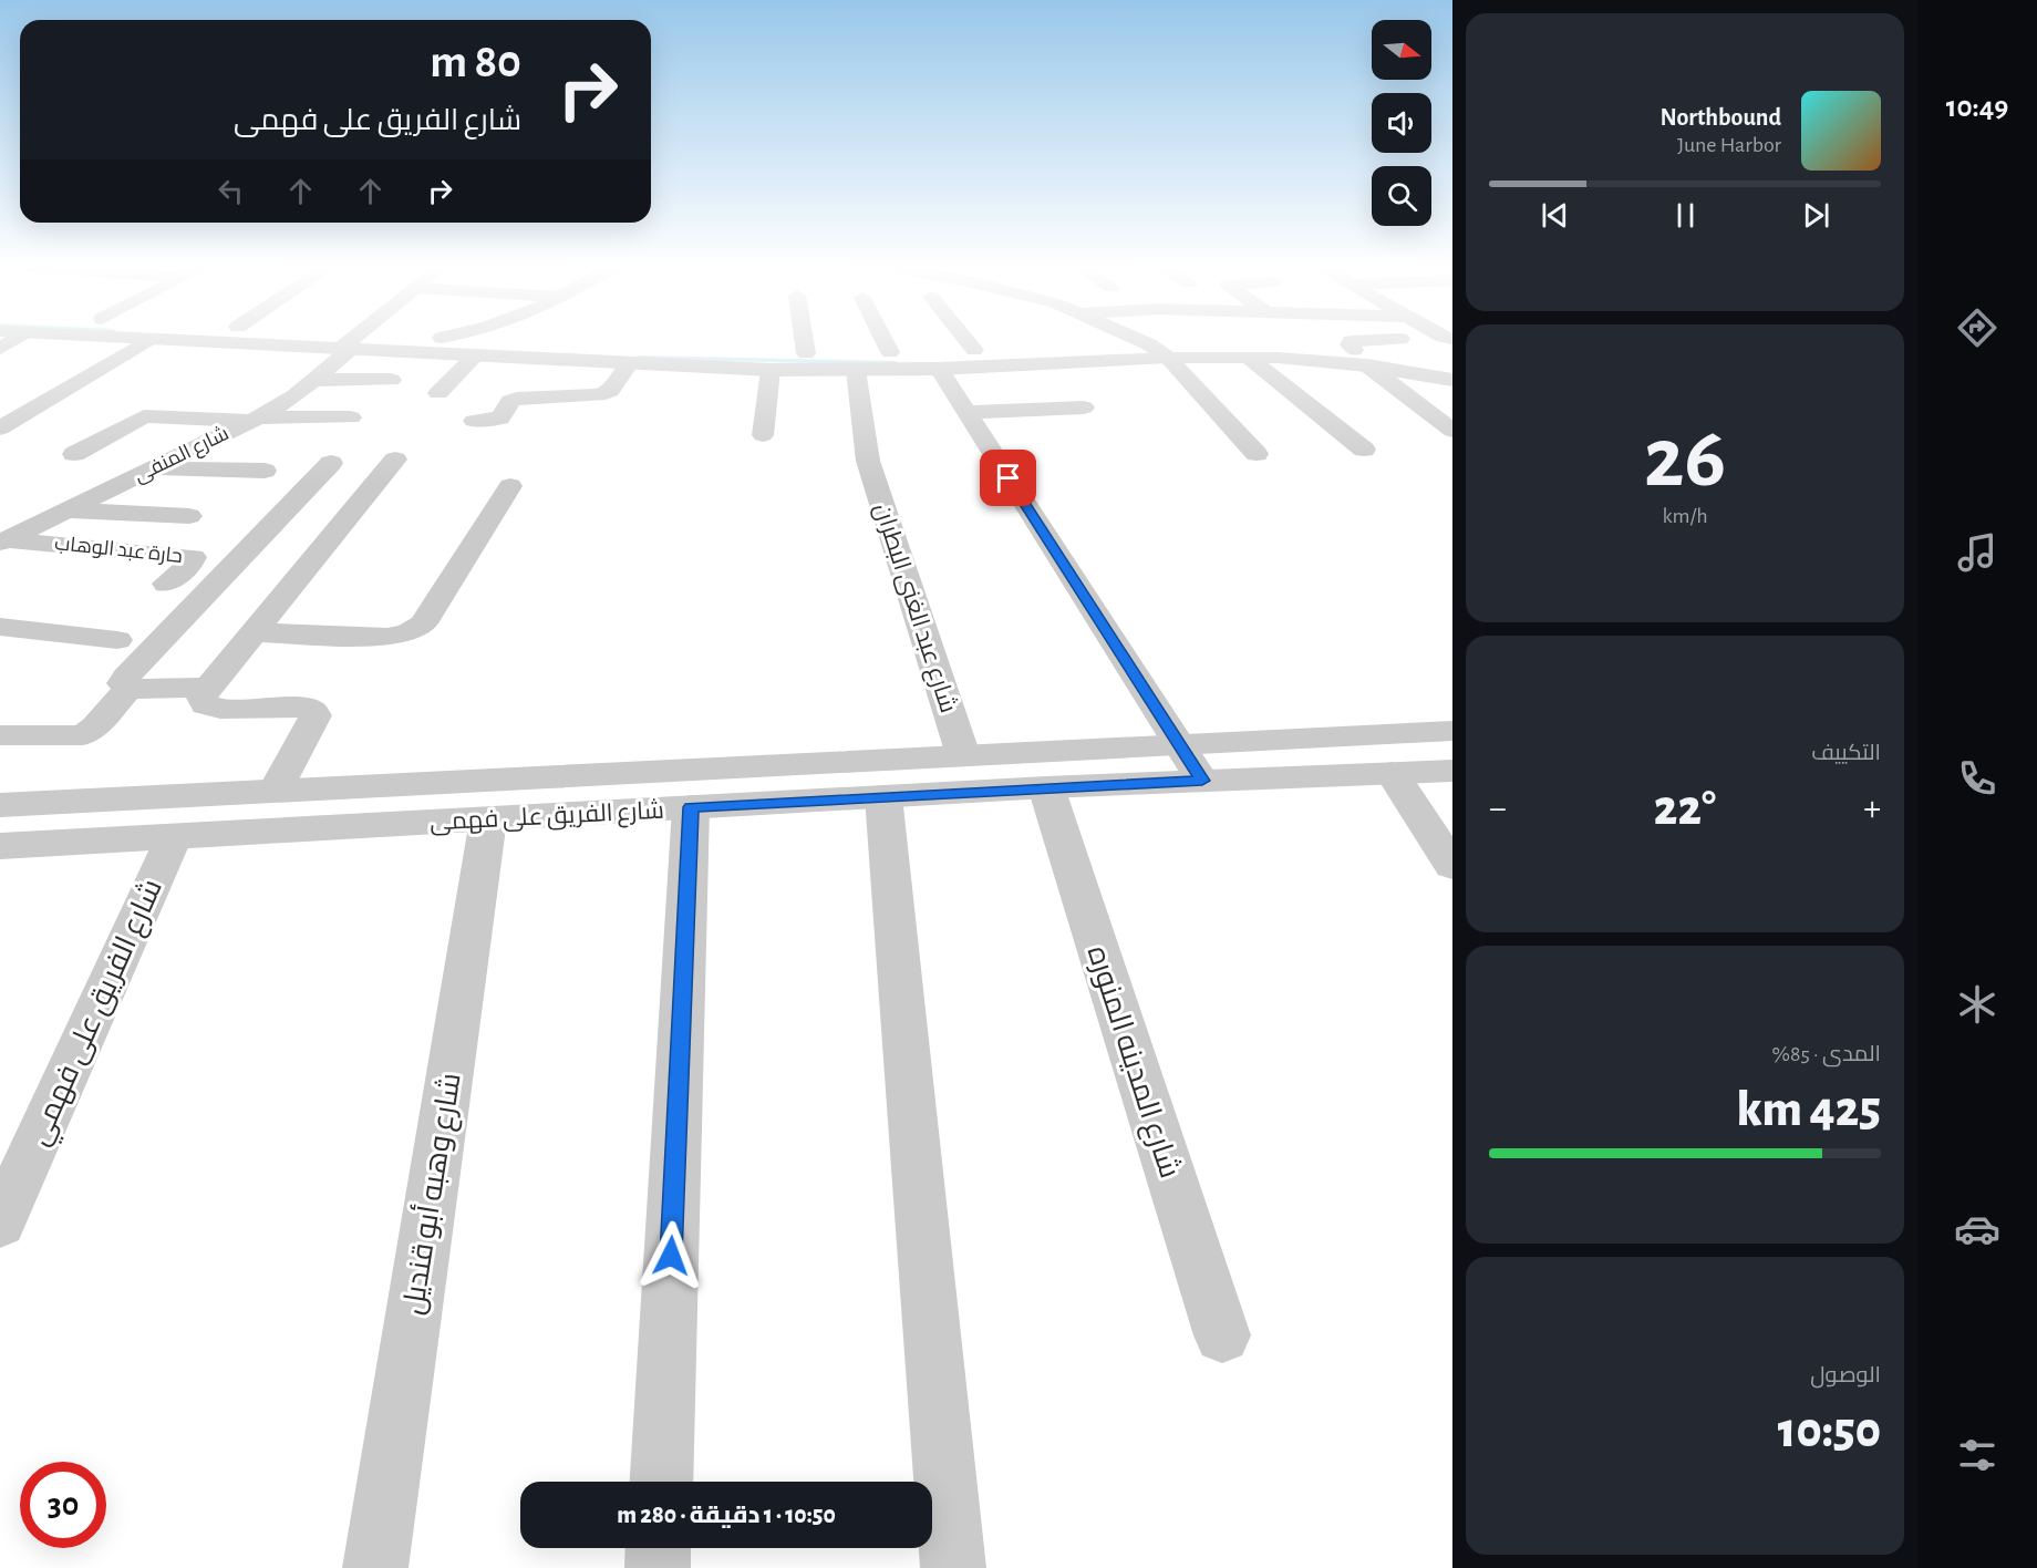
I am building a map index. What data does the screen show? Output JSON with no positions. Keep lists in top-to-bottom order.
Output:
{
  "streets": {
    "street": [
      "شارع المنفى",
      "حارة عبد الوهاب",
      "شارع عبد الغنى البطران",
      "شارع الفريق على فهمى",
      "شارع الفريق على فهمي",
      "شارع المدينه المنوره",
      "شارع وهبه أبو قنديل"
    ]
  },
  "crossings": [
    ["شارع المنفى", "حارة عبد الوهاب"],
    ["شارع عبد الغنى البطران", "شارع الفريق على فهمى"],
    ["شارع الفريق على فهمى", "شارع الفريق على فهمي"],
    ["شارع الفريق على فهمى", "شارع المدينه المنوره"],
    ["شارع الفريق على فهمى", "شارع وهبه أبو قنديل"]
  ],
  "north": "right",
  "page": {
    "tabs": "10:49",
    "turn": ["80 m", "شارع الفريق على فهمى"],
    "song": ["Northbound", "June Harbor"],
    "tile": [
      ["26", "km/h"],
      "التكييف",
      ["المدى · 85%", "425 km"],
      ["الوصول", "10:50"]
    ],
    "heat": ["−", "22°", "+"],
    "limit": "30",
    "trip": "10:50 · 1 دقيقة · 280 m"
  }
}
